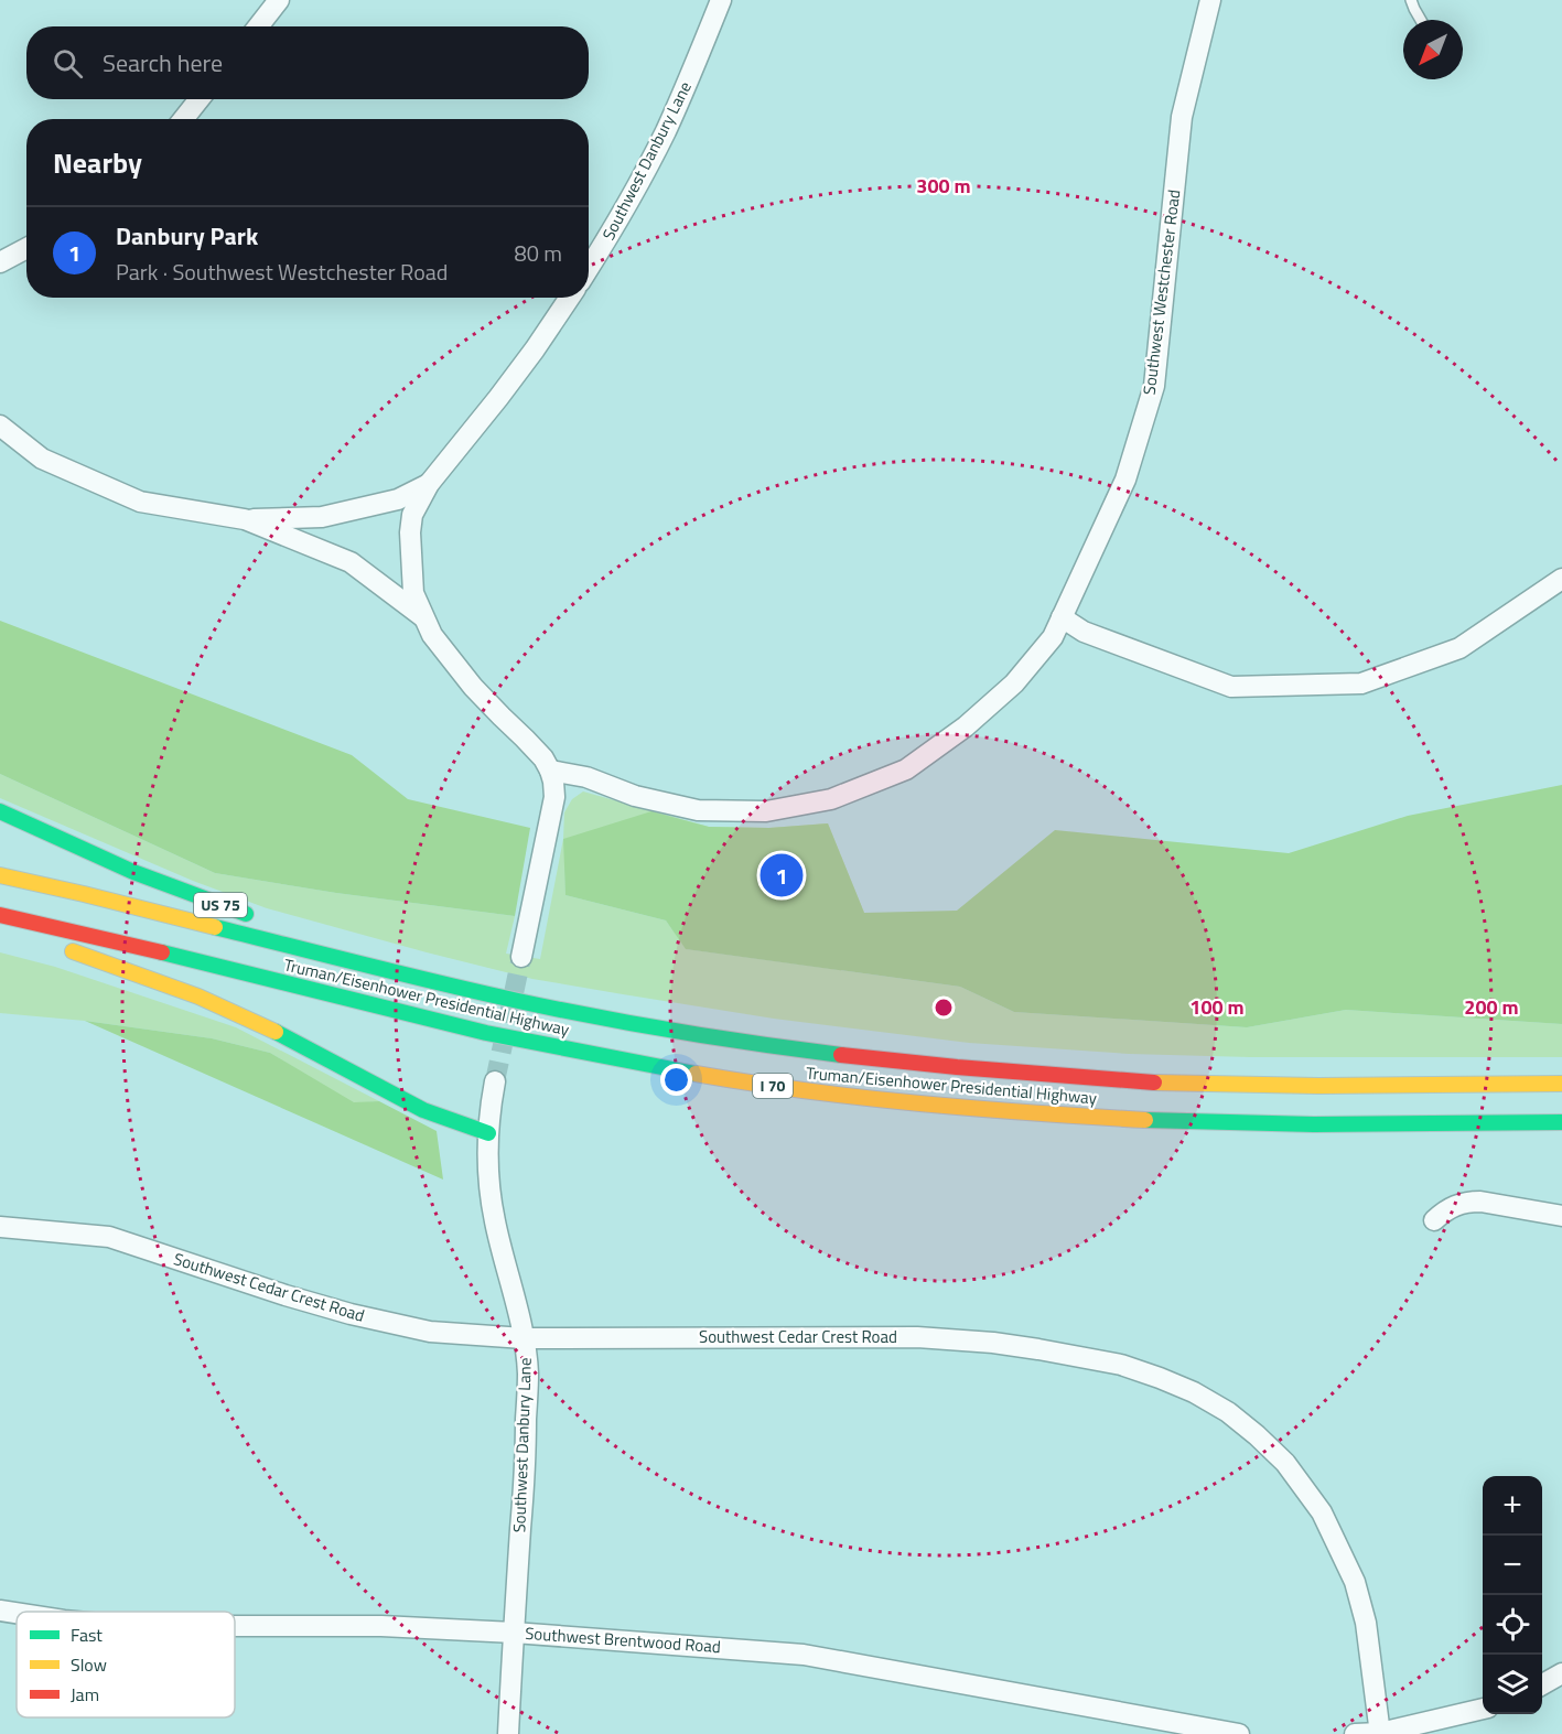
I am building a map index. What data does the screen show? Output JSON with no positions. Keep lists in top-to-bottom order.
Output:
{
  "streets": {
    "highway": ["US 75", "Truman/Eisenhower Presidential Highway", "I 70"],
    "street": [
      "Southwest Danbury Lane",
      "Southwest Westchester Road",
      "Southwest Cedar Crest Road",
      "Southwest Brentwood Road"
    ]
  },
  "crossings": [
    ["Southwest Danbury Lane", "Southwest Cedar Crest Road"],
    ["Southwest Danbury Lane", "Southwest Brentwood Road"]
  ],
  "legend": ["Fast", "Slow", "Jam"],
  "north": "bottom left",
  "page": {
    "search": "Search here",
    "heading": "Nearby",
    "list": [
      {
        "mark": "1",
        "name": "Danbury Park",
        "note": "Park · Southwest Westchester Road",
        "value": "80 m"
      }
    ],
    "pins": "1",
    "map_buttons": ["+", "−"]
  },
  "rings": ["300 m", "100 m", "200 m"]
}
